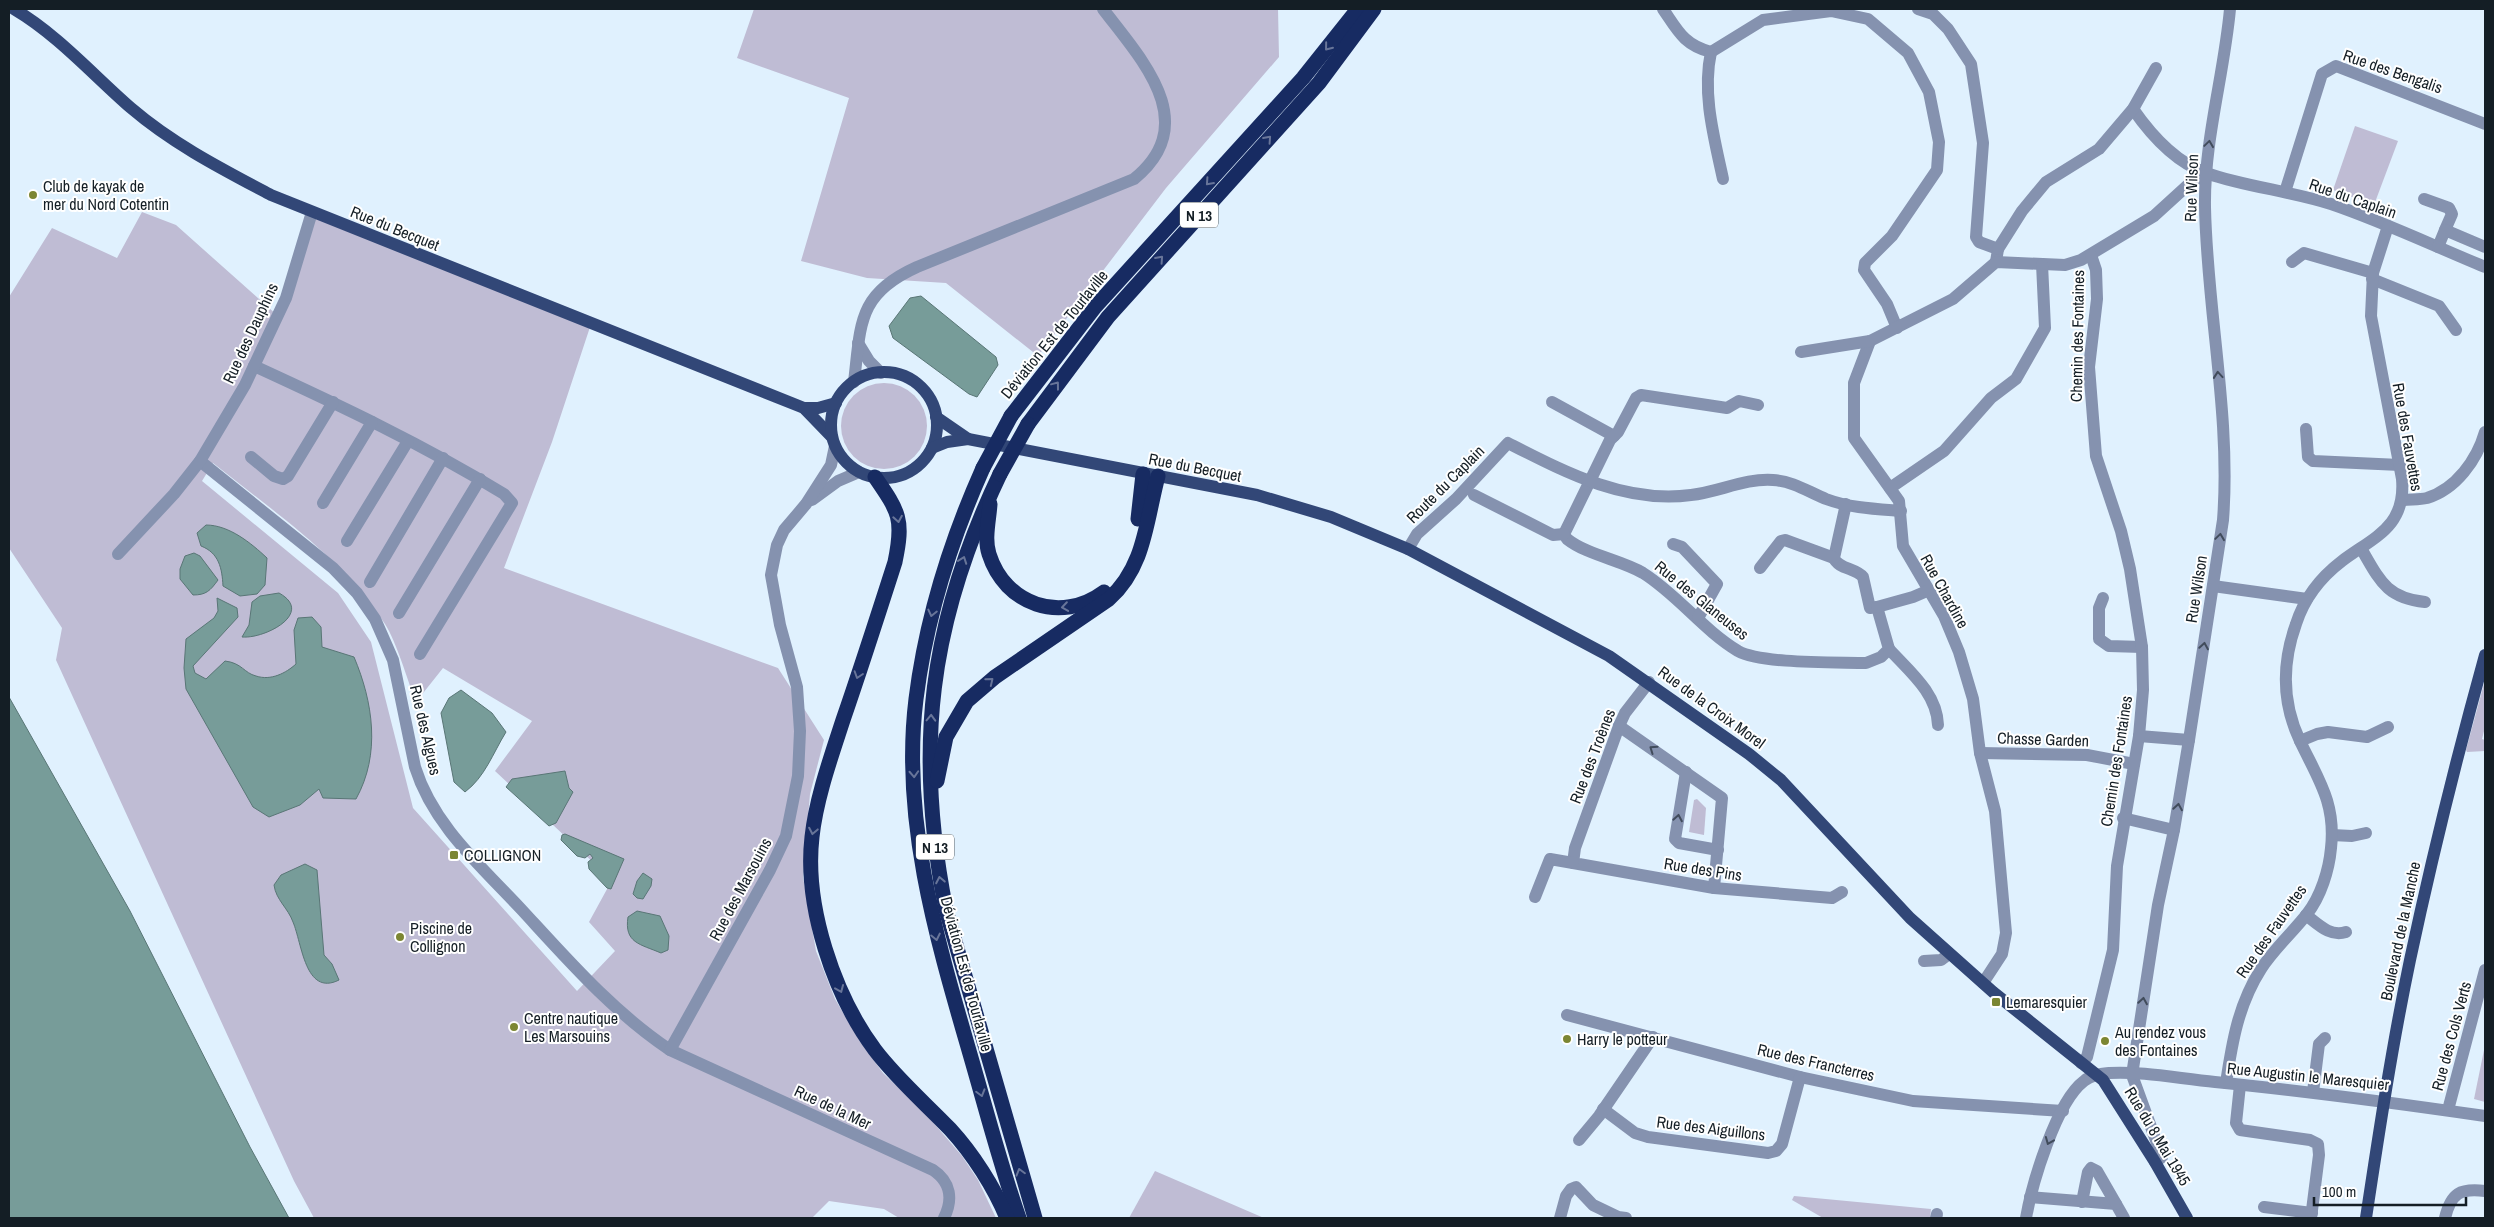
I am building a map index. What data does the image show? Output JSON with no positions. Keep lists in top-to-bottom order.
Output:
{
  "streets": {
    "highway": ["N 13", "Déviation Est de Tourlaville"],
    "main road": [
      "Rue du Becquet",
      "Rue de la Croix Morel",
      "Boulevard de la Manche",
      "Rue du 8 Mai 1945"
    ],
    "street": [
      "Rue des Bengalis",
      "Rue Wilson",
      "Rue du Caplain",
      "Rue des Dauphins",
      "Chemin des Fontaines",
      "Rue des Fauvettes",
      "Route du Caplain",
      "Rue Chardine",
      "Rue des Glaneuses",
      "Rue des Algues",
      "Chasse Garden",
      "Rue des Troènes",
      "Rue des Pins",
      "Rue des Marsouins",
      "Rue des Cols Verts",
      "Rue des Francterres",
      "Rue Augustin le Maresquier",
      "Rue de la Mer",
      "Rue des Aiguillons"
    ]
  },
  "crossings": [
    ["Rue des Bengalis", "Rue du Caplain"],
    ["Rue Wilson", "Rue du Caplain"],
    ["Rue Wilson", "Rue Augustin le Maresquier"],
    ["Rue Wilson", "Rue du 8 Mai 1945"],
    ["Rue du Caplain", "Rue des Fauvettes"],
    ["Rue du Becquet", "Rue des Dauphins"],
    ["Rue du Becquet", "Route du Caplain"],
    ["Rue du Becquet", "Rue de la Croix Morel"],
    ["Rue du Becquet", "Rue des Marsouins"],
    ["Rue des Dauphins", "Rue des Algues"],
    ["Chemin des Fontaines", "Rue de la Croix Morel"],
    ["Chemin des Fontaines", "Chasse Garden"],
    ["Rue des Fauvettes", "Rue Augustin le Maresquier"],
    ["Route du Caplain", "Rue de la Croix Morel"],
    ["Rue Chardine", "Rue de la Croix Morel"],
    ["Rue Chardine", "Chasse Garden"],
    ["Rue de la Croix Morel", "Rue des Troènes"],
    ["Rue de la Croix Morel", "Rue Augustin le Maresquier"],
    ["Rue de la Croix Morel", "Rue du 8 Mai 1945"],
    ["Rue des Algues", "Rue des Marsouins"],
    ["Rue des Algues", "Rue de la Mer"],
    ["Rue des Troènes", "Rue des Pins"],
    ["Rue des Marsouins", "Rue de la Mer"],
    ["Boulevard de la Manche", "Rue Augustin le Maresquier"],
    ["Rue des Cols Verts", "Rue Augustin le Maresquier"],
    ["Rue des Francterres", "Rue des Aiguillons"],
    ["Rue Augustin le Maresquier", "Rue du 8 Mai 1945"]
  ],
  "one_way": ["Rue Wilson"],
  "places": {
    "other": [
      "Club de kayak de mer du Nord Cotentin",
      "Piscine de Collignon",
      "Centre nautique Les Marsouins",
      "Harry le potteur",
      "Au rendez vous des Fontaines"
    ],
    "transit": ["COLLIGNON", "Lemaresquier"]
  },
  "scale_bar": "100 m"
}
